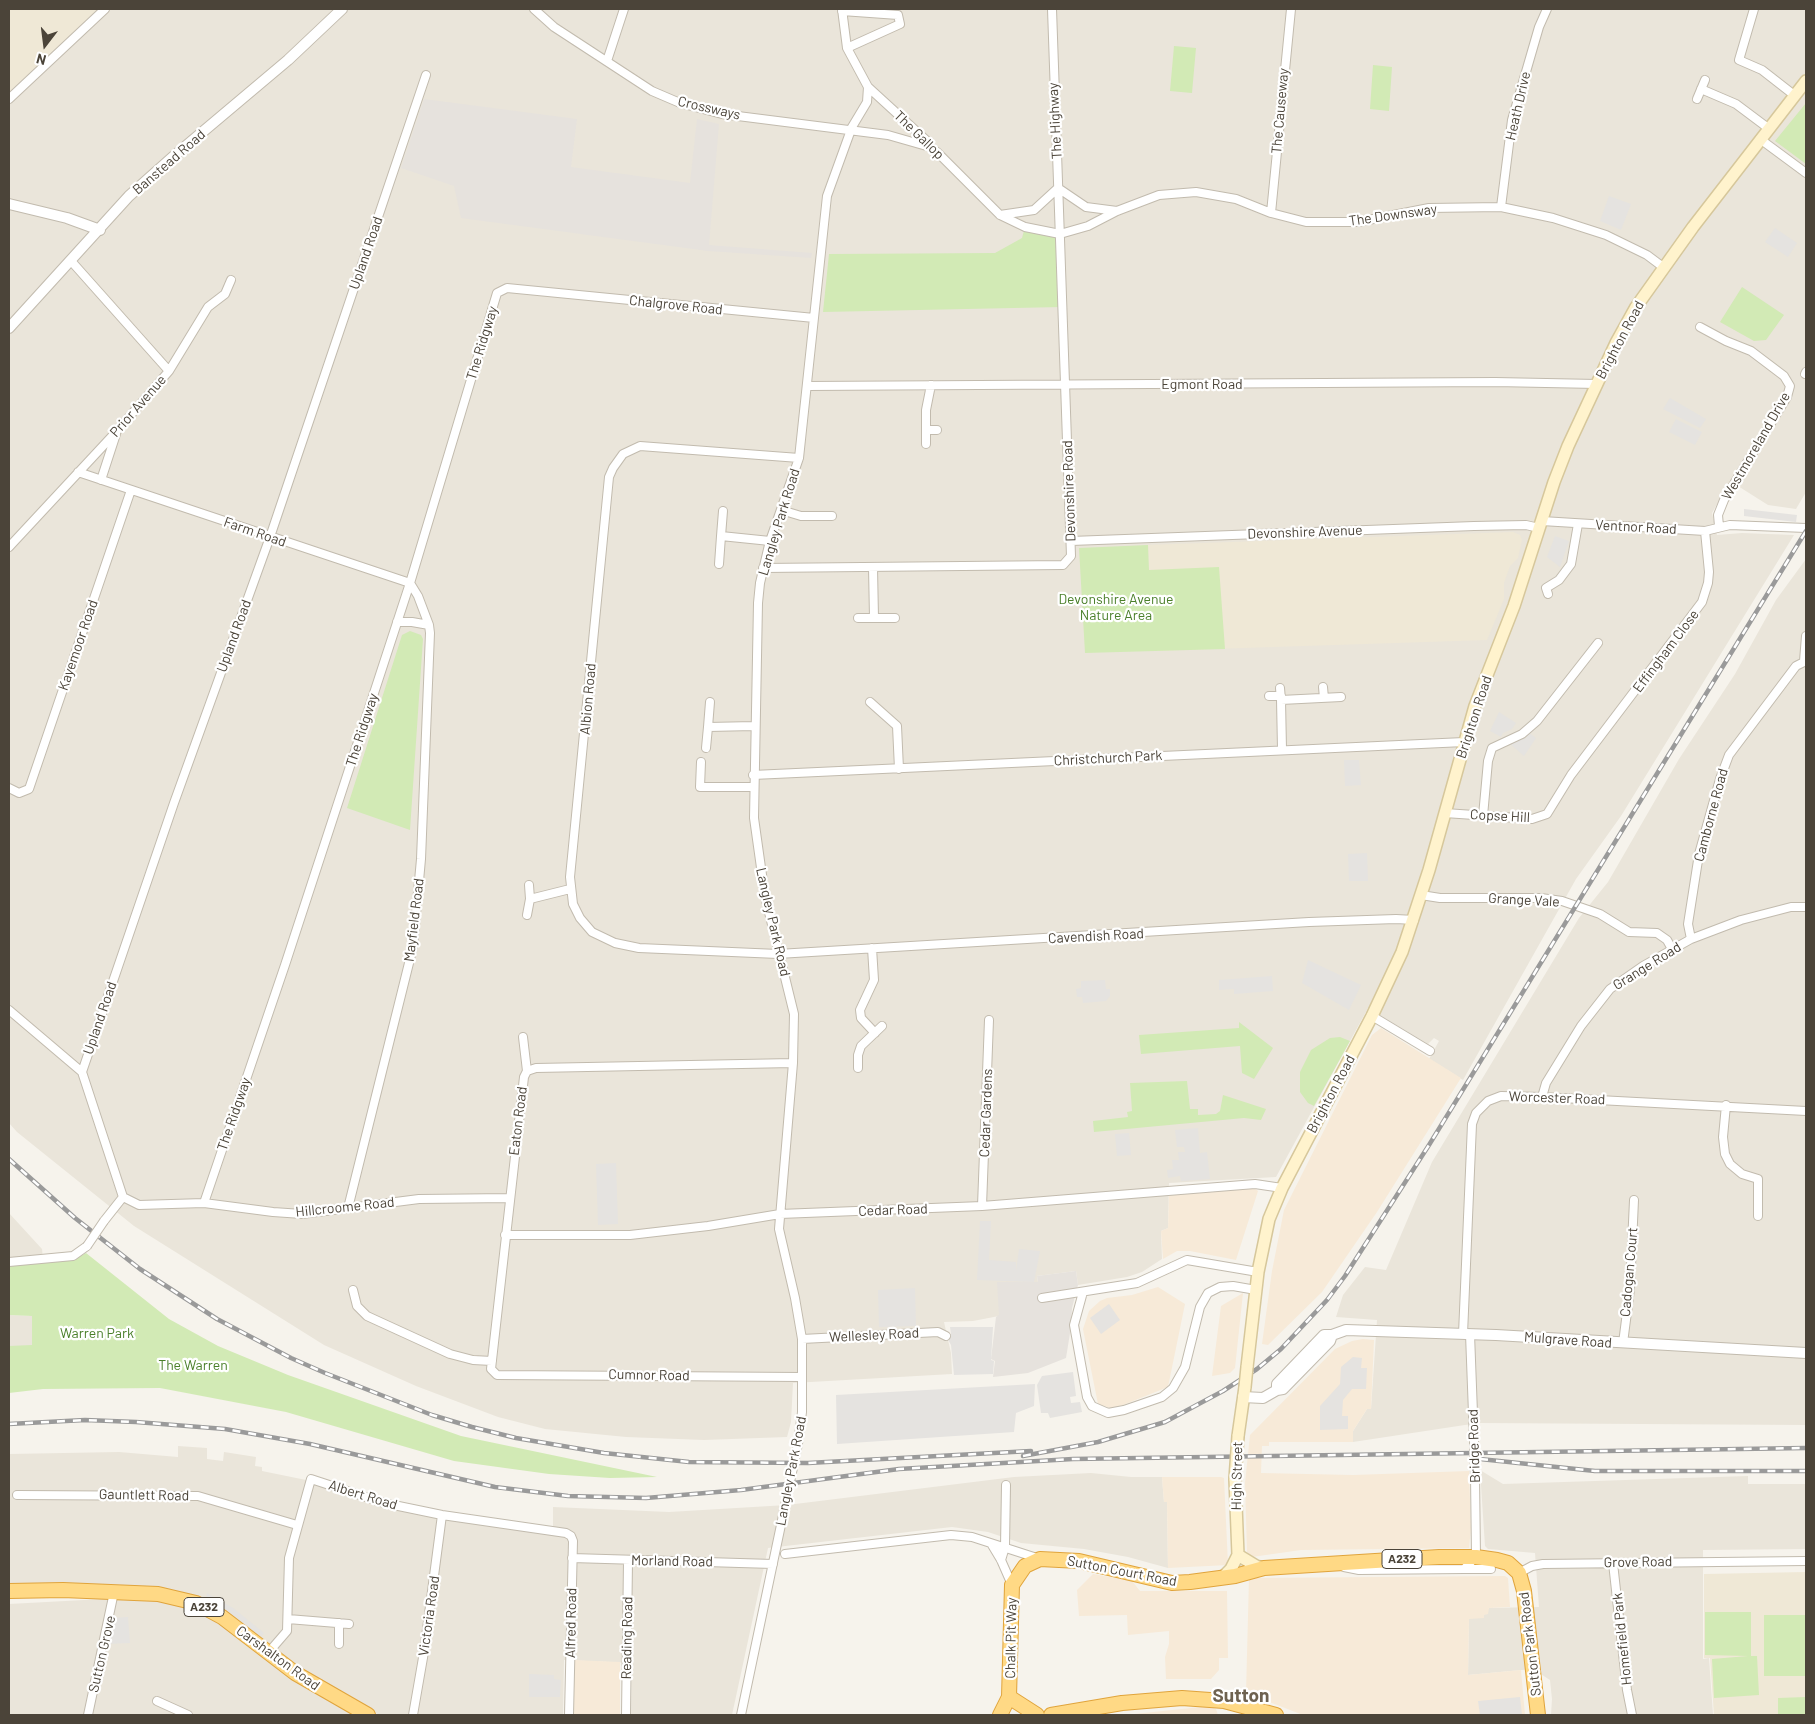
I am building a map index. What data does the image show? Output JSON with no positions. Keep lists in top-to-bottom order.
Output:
{
  "streets": {
    "highway": [
      "A232",
      "Sutton Court Road",
      "Chalk Pit Way",
      "Sutton Park Road",
      "Carshalton Road"
    ],
    "main road": ["Brighton Road", "High Street"],
    "street": [
      "Heath Drive",
      "Crossways",
      "The Causeway",
      "The Highway",
      "The Gallop",
      "Banstead Road",
      "The Downsway",
      "Upland Road",
      "Chalgrove Road",
      "The Ridgway",
      "Egmont Road",
      "Prior Avenue",
      "Westmoreland Drive",
      "Devonshire Road",
      "Langley Park Road",
      "Ventnor Road",
      "Farm Road",
      "Devonshire Avenue",
      "Kayemoor Road",
      "Effingham Close",
      "Albion Road",
      "Christchurch Park",
      "Camborne Road",
      "Copse Hill",
      "Grange Vale",
      "Mayfield Road",
      "Cavendish Road",
      "Grange Road",
      "Worcester Road",
      "Cedar Gardens",
      "Eaton Road",
      "Hillcroome Road",
      "Cedar Road",
      "Cadogan Court",
      "Wellesley Road",
      "Mulgrave Road",
      "Cumnor Road",
      "Bridge Road",
      "Gauntlett Road",
      "Albert Road",
      "Morland Road",
      "Grove Road",
      "Victoria Road",
      "Alfred Road",
      "Reading Road",
      "Homefield Park",
      "Sutton Grove"
    ]
  },
  "crossings": [
    ["Heath Drive", "The Downsway"],
    ["Crossways", "The Gallop"],
    ["Crossways", "Langley Park Road"],
    ["The Causeway", "The Downsway"],
    ["The Highway", "The Gallop"],
    ["The Highway", "The Downsway"],
    ["The Highway", "Devonshire Road"],
    ["The Gallop", "The Downsway"],
    ["The Gallop", "Devonshire Road"],
    ["Banstead Road", "Prior Avenue"],
    ["The Downsway", "Brighton Road"],
    ["The Downsway", "Devonshire Road"],
    ["Upland Road", "Farm Road"],
    ["Upland Road", "Hillcroome Road"],
    ["Chalgrove Road", "The Ridgway"],
    ["Chalgrove Road", "Langley Park Road"],
    ["Brighton Road", "Egmont Road"],
    ["Brighton Road", "Ventnor Road"],
    ["Brighton Road", "Devonshire Avenue"],
    ["Brighton Road", "Christchurch Park"],
    ["Brighton Road", "Copse Hill"],
    ["Brighton Road", "Grange Vale"],
    ["Brighton Road", "Cavendish Road"],
    ["Brighton Road", "Cedar Road"],
    ["Brighton Road", "Mulgrave Road"],
    ["Brighton Road", "High Street"],
    ["The Ridgway", "Farm Road"],
    ["The Ridgway", "Mayfield Road"],
    ["The Ridgway", "Hillcroome Road"],
    ["Egmont Road", "Devonshire Road"],
    ["Egmont Road", "Langley Park Road"],
    ["Prior Avenue", "Farm Road"],
    ["Westmoreland Drive", "Ventnor Road"],
    ["Devonshire Road", "Langley Park Road"],
    ["Devonshire Road", "Devonshire Avenue"],
    ["Langley Park Road", "Albion Road"],
    ["Langley Park Road", "Christchurch Park"],
    ["Langley Park Road", "Cavendish Road"],
    ["Langley Park Road", "Eaton Road"],
    ["Langley Park Road", "Cedar Road"],
    ["Langley Park Road", "Wellesley Road"],
    ["Langley Park Road", "Cumnor Road"],
    ["Langley Park Road", "Morland Road"],
    ["Ventnor Road", "Devonshire Avenue"],
    ["Ventnor Road", "Effingham Close"],
    ["Farm Road", "Kayemoor Road"],
    ["Farm Road", "Mayfield Road"],
    ["Effingham Close", "Copse Hill"],
    ["Albion Road", "Cavendish Road"],
    ["Camborne Road", "Grange Road"],
    ["Grange Vale", "Grange Road"],
    ["Mayfield Road", "Hillcroome Road"],
    ["Grange Road", "Worcester Road"],
    ["Worcester Road", "Mulgrave Road"],
    ["Worcester Road", "Bridge Road"],
    ["Cedar Gardens", "Cedar Road"],
    ["Eaton Road", "Hillcroome Road"],
    ["Eaton Road", "Cedar Road"],
    ["Eaton Road", "Cumnor Road"],
    ["Cadogan Court", "Mulgrave Road"],
    ["Mulgrave Road", "Bridge Road"],
    ["Mulgrave Road", "High Street"],
    ["Bridge Road", "A232"],
    ["Gauntlett Road", "Albert Road"],
    ["Albert Road", "Victoria Road"],
    ["Albert Road", "Alfred Road"],
    ["Albert Road", "Carshalton Road"],
    ["A232", "Grove Road"],
    ["A232", "Sutton Court Road"],
    ["A232", "Sutton Park Road"],
    ["Morland Road", "Alfred Road"],
    ["Morland Road", "Reading Road"],
    ["Grove Road", "Homefield Park"],
    ["Grove Road", "Sutton Park Road"],
    ["Sutton Court Road", "Chalk Pit Way"],
    ["Sutton Grove", "Carshalton Road"]
  ],
  "districts": ["Sutton"],
  "parks": ["Devonshire Avenue Nature Area", "Warren Park", "The Warren"],
  "north": "bottom"
}
